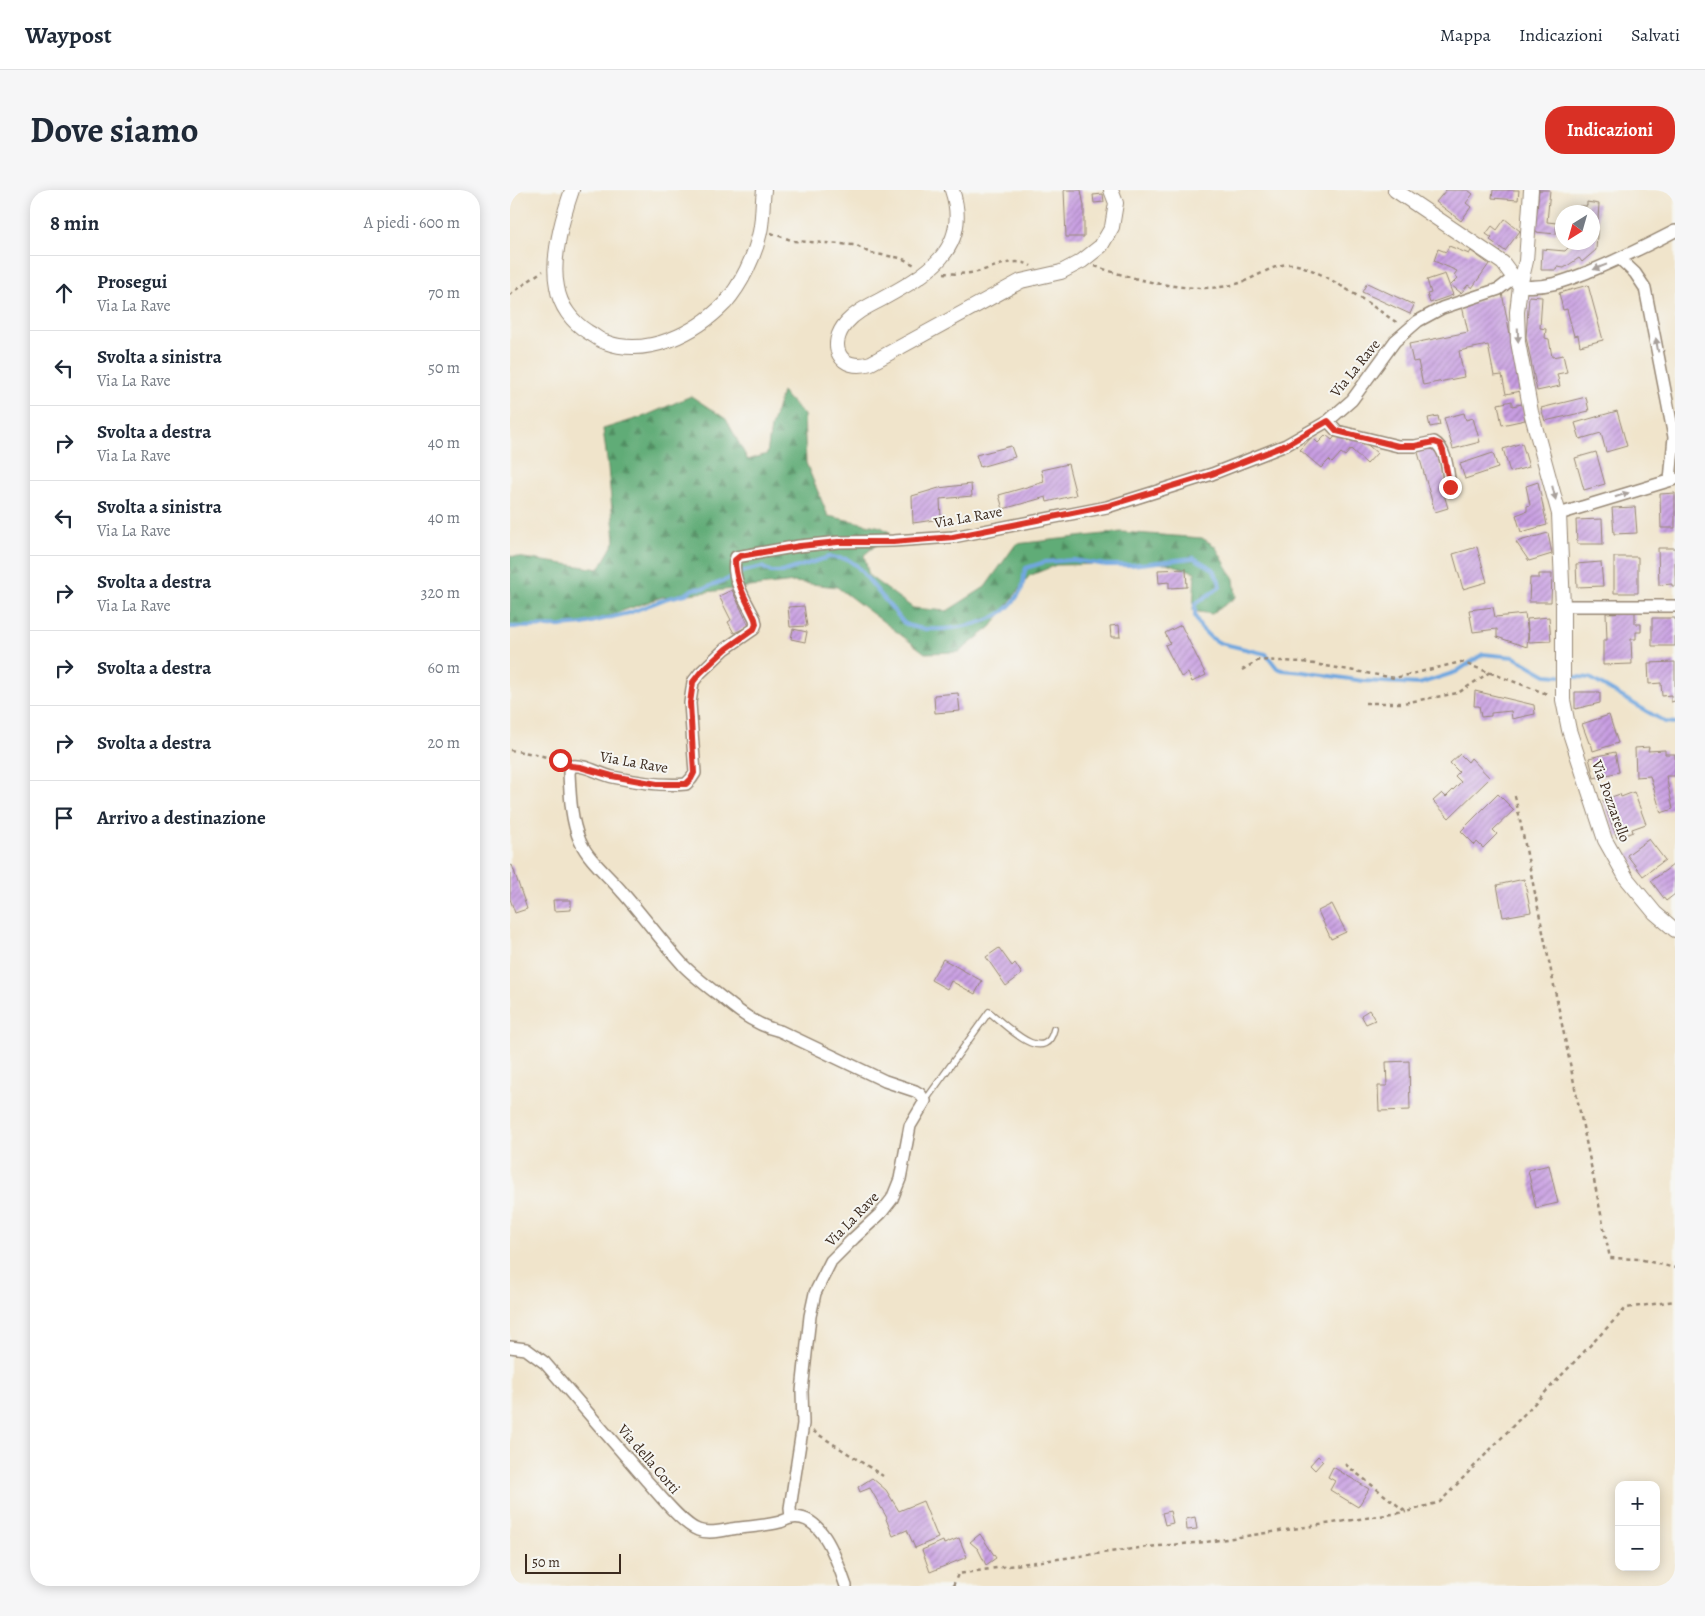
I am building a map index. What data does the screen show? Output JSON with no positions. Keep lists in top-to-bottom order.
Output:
{
  "streets": {
    "street": ["Via La Rave", "Via Pozzarello", "Via della Corti"]
  },
  "crossings": [
    ["Via La Rave", "Via Pozzarello"],
    ["Via La Rave", "Via della Corti"]
  ],
  "scale_bar": "50 m",
  "north": "bottom left",
  "page": {
    "header": "Waypost",
    "nav": ["Mappa", "Indicazioni", "Salvati"],
    "title": "Dove siamo",
    "buttons": "Indicazioni",
    "heading": ["8 min", "A piedi · 600 m"],
    "list": [
      ["Prosegui", "Via La Rave", "70 m"],
      ["Svolta a sinistra", "Via La Rave", "50 m"],
      ["Svolta a destra", "Via La Rave", "40 m"],
      ["Svolta a sinistra", "Via La Rave", "40 m"],
      ["Svolta a destra", "Via La Rave", "320 m"],
      ["Svolta a destra", "60 m"],
      ["Svolta a destra", "20 m"],
      "Arrivo a destinazione"
    ],
    "map_buttons": ["+", "−"],
    "scale": "50 m"
  }
}
